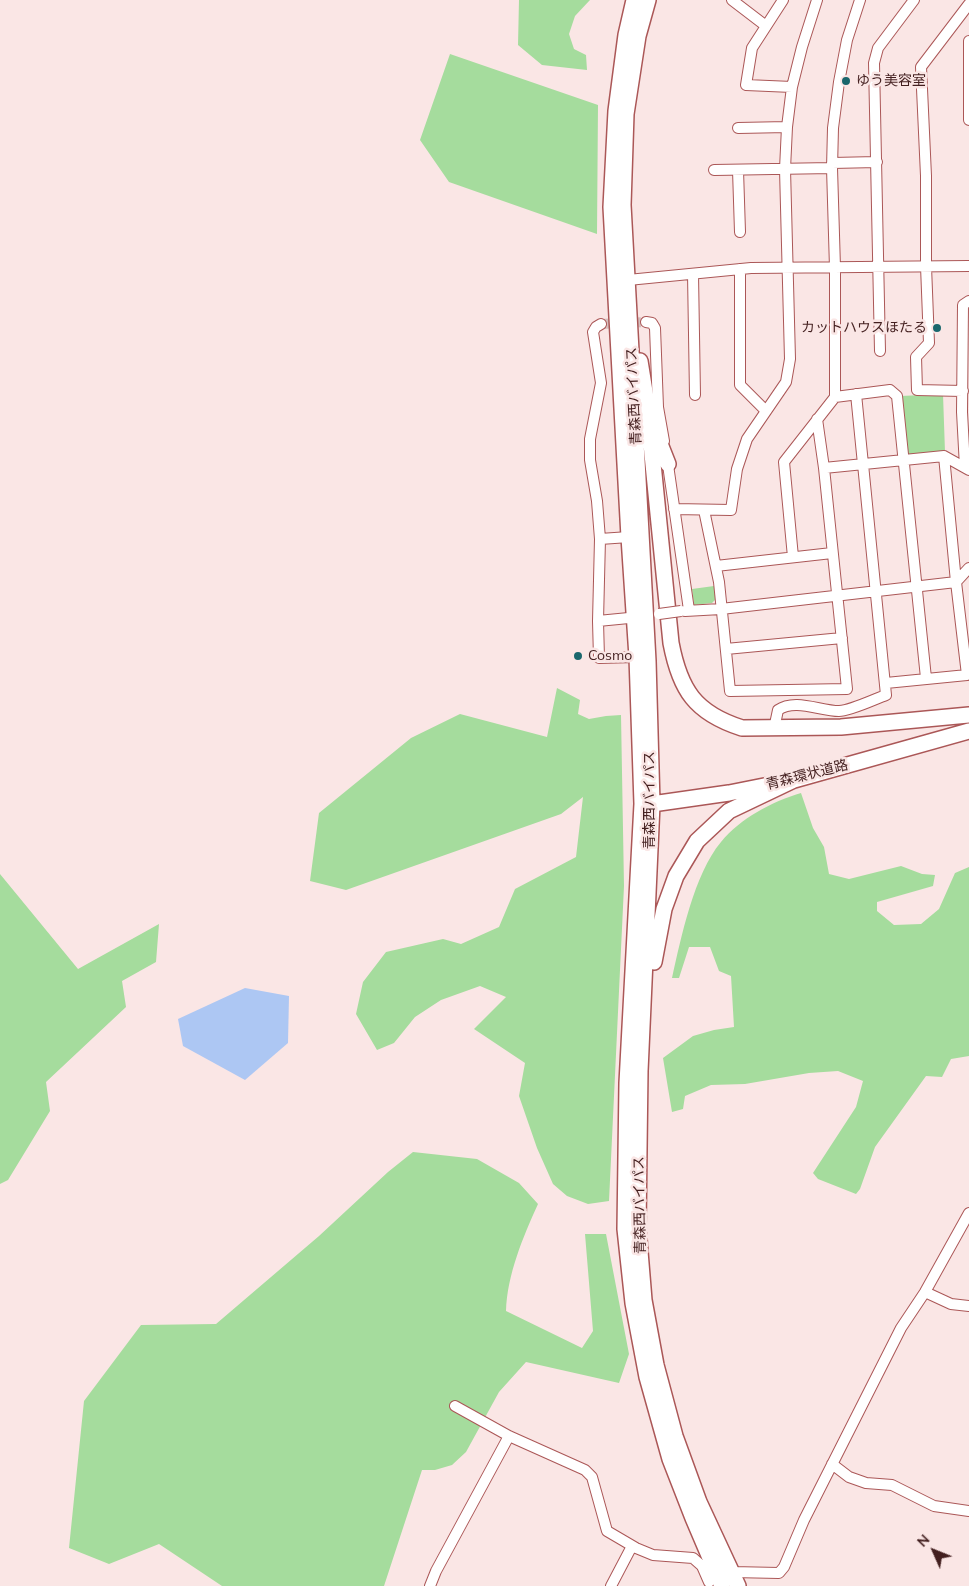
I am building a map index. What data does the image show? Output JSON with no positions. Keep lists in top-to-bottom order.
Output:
{
  "streets": {
    "highway": ["青森西バイパス", "青森環状道路"]
  },
  "crossings": [
    ["青森西バイパス", "青森環状道路"]
  ],
  "places": ["ゆう美容室", "カットハウスほたる", "Cosmo"],
  "north": "top left"
}
